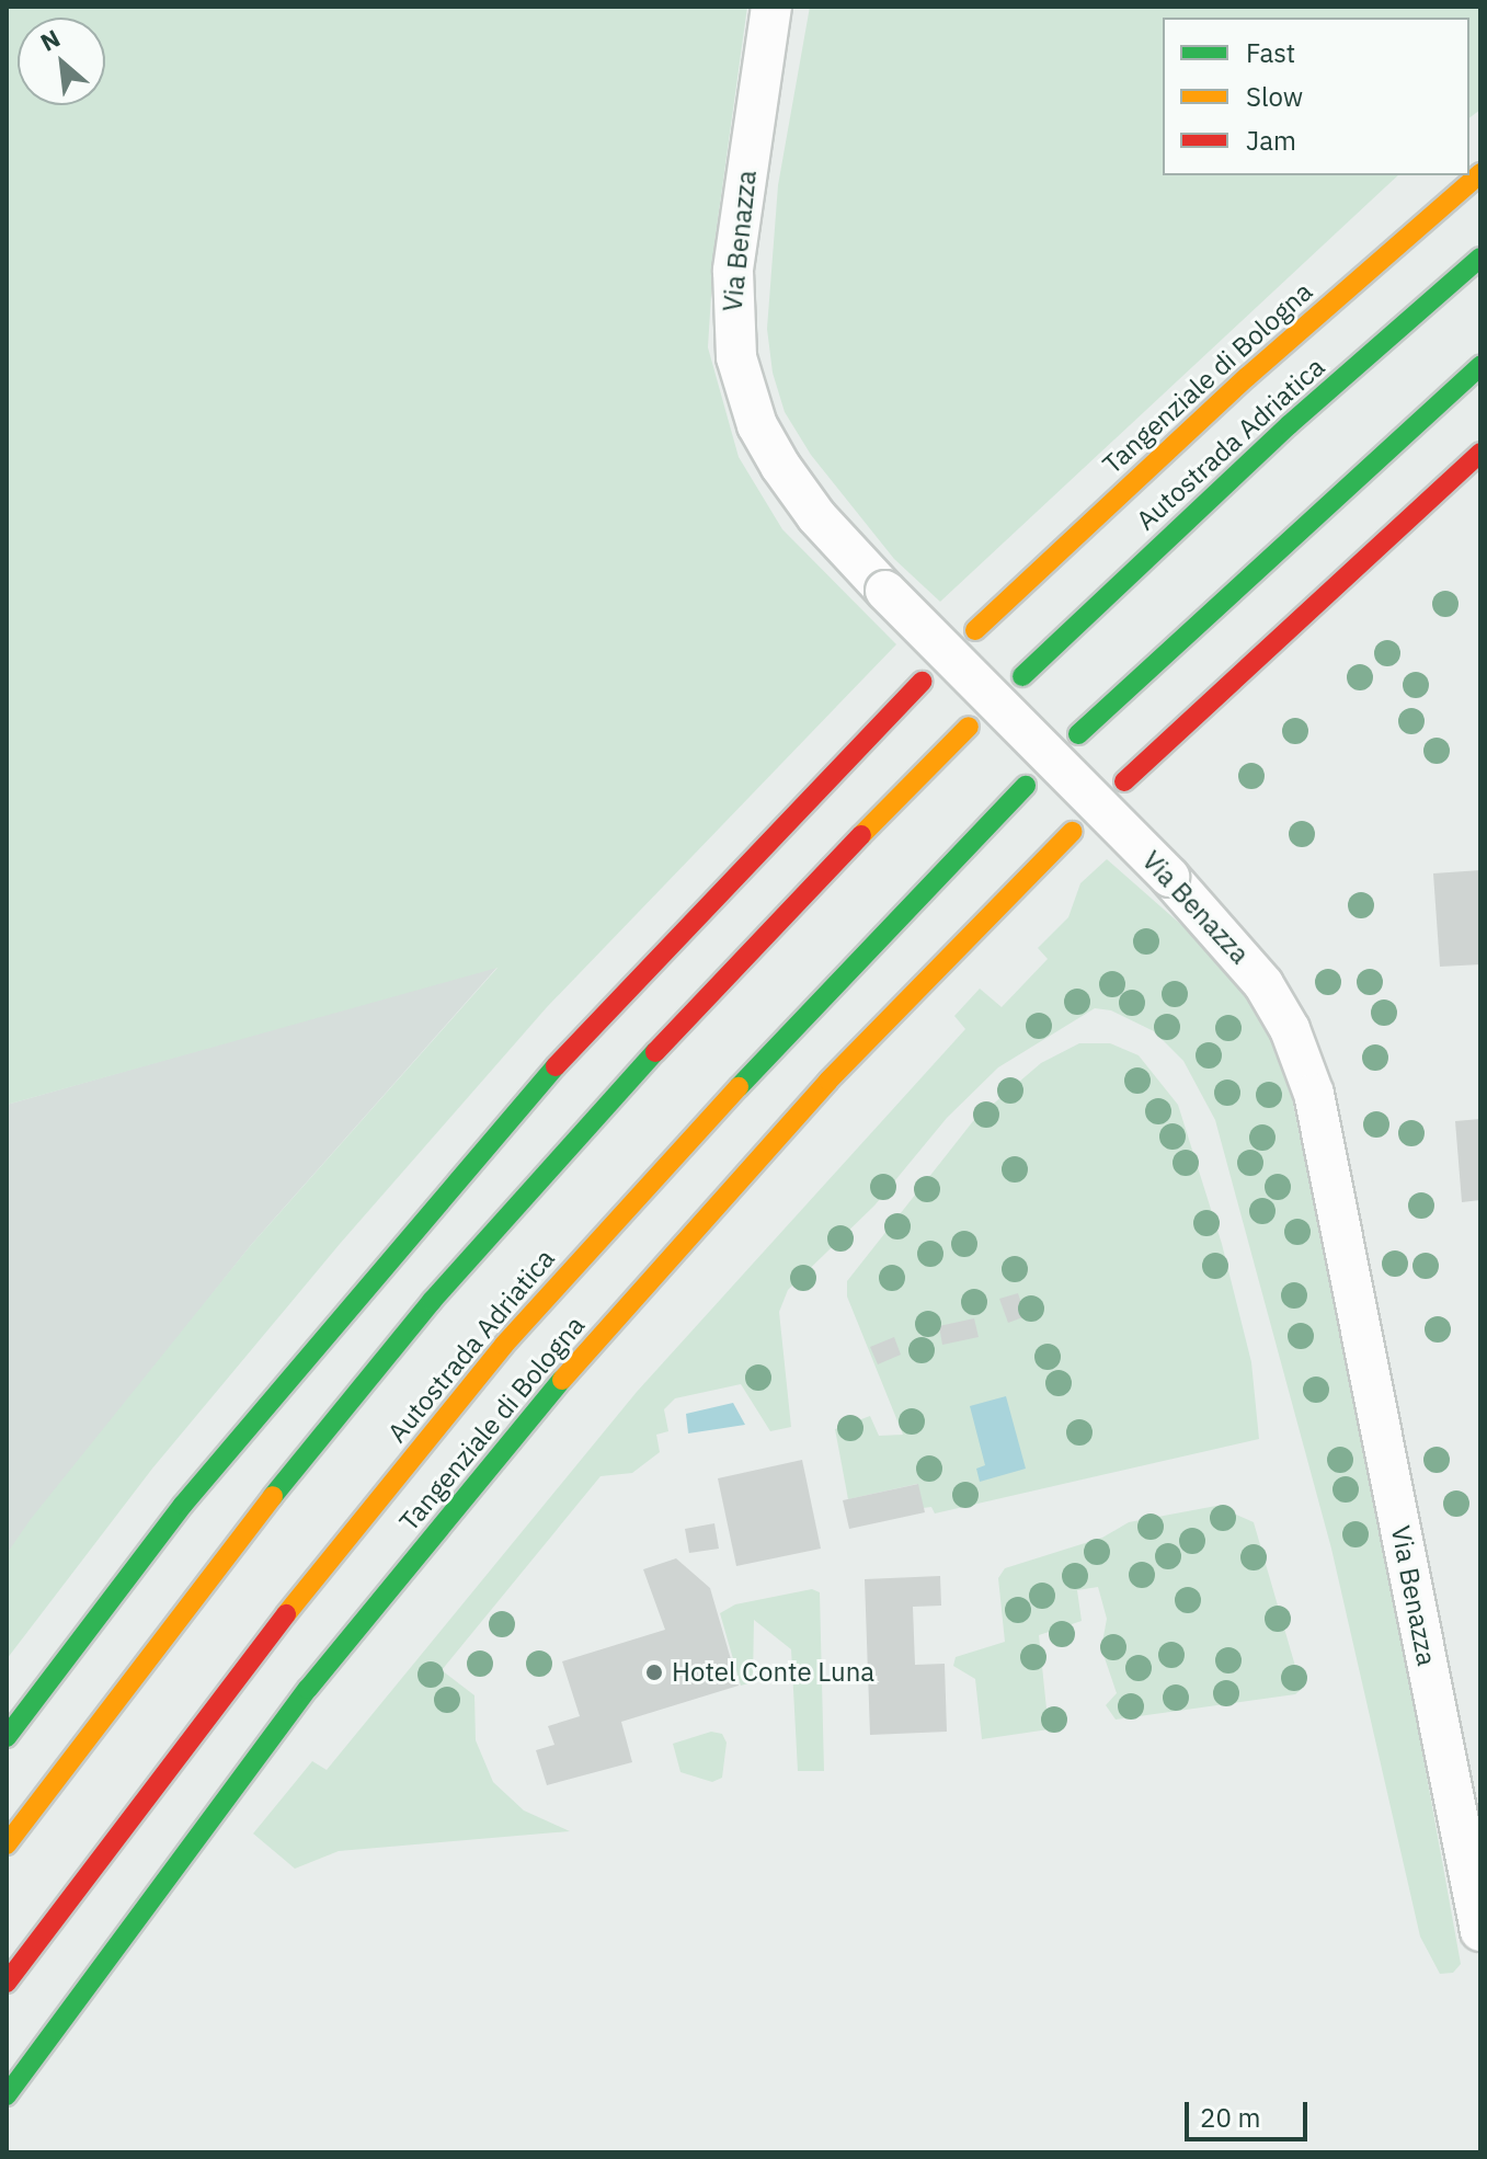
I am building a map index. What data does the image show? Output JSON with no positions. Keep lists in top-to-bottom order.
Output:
{
  "streets": {
    "highway": ["Tangenziale di Bologna", "Autostrada Adriatica"],
    "street": ["Via Benazza"]
  },
  "places": ["Hotel Conte Luna"],
  "legend": ["Fast", "Slow", "Jam"],
  "scale_bar": "20 m",
  "north": "top left"
}
